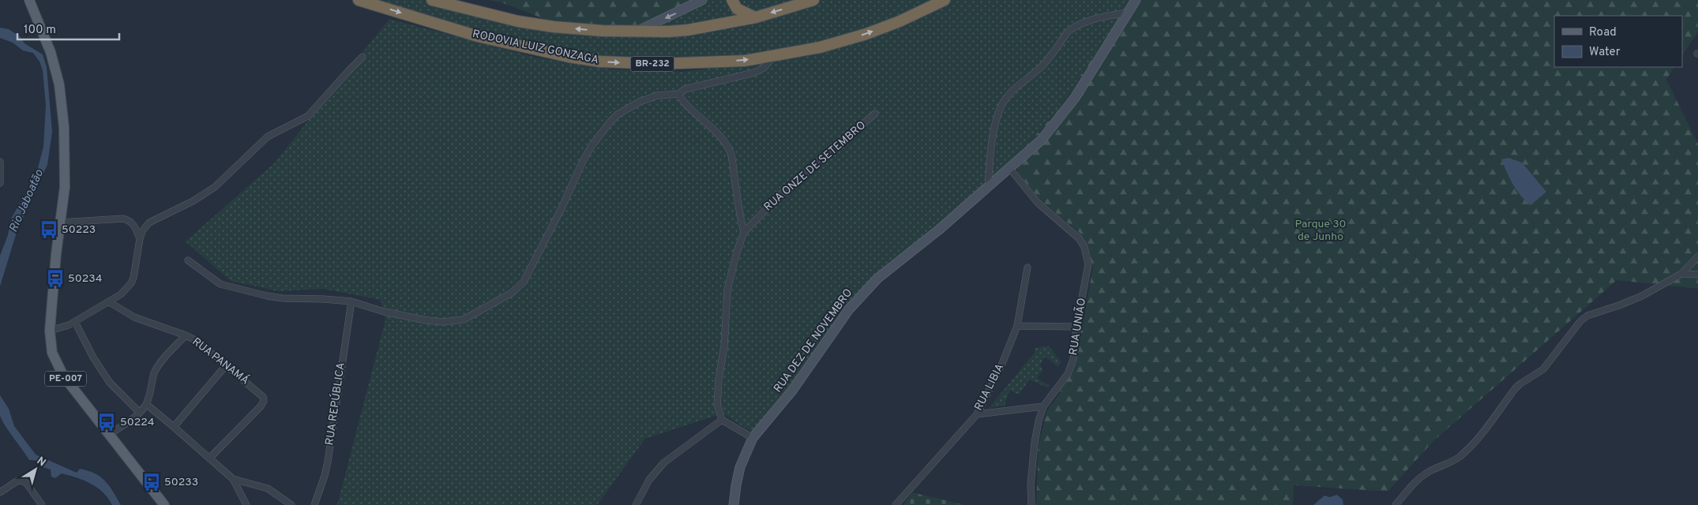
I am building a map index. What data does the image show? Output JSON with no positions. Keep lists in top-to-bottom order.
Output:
{
  "streets": {
    "highway": ["RODOVIA LUIZ GONZAGA", "BR-232"],
    "main road": ["RUA DEZ DE NOVEMBRO", "PE-007"],
    "street": [
      "RUA ONZE DE SETEMBRO",
      "RUA UNIÃO",
      "RUA PANAMÁ",
      "RUA LIBIA",
      "RUA REPÚBLICA"
    ]
  },
  "crossings": [
    ["RUA UNIÃO", "RUA DEZ DE NOVEMBRO"]
  ],
  "water": ["Rio Jaboatão"],
  "parks": ["Parque 30 de Junho"],
  "places": {
    "bus stop": [
      "50223",
      "50234",
      "50224",
      "50233"
    ]
  },
  "legend": ["Road", "Water"],
  "scale_bar": "100 m",
  "north": "top right"
}
